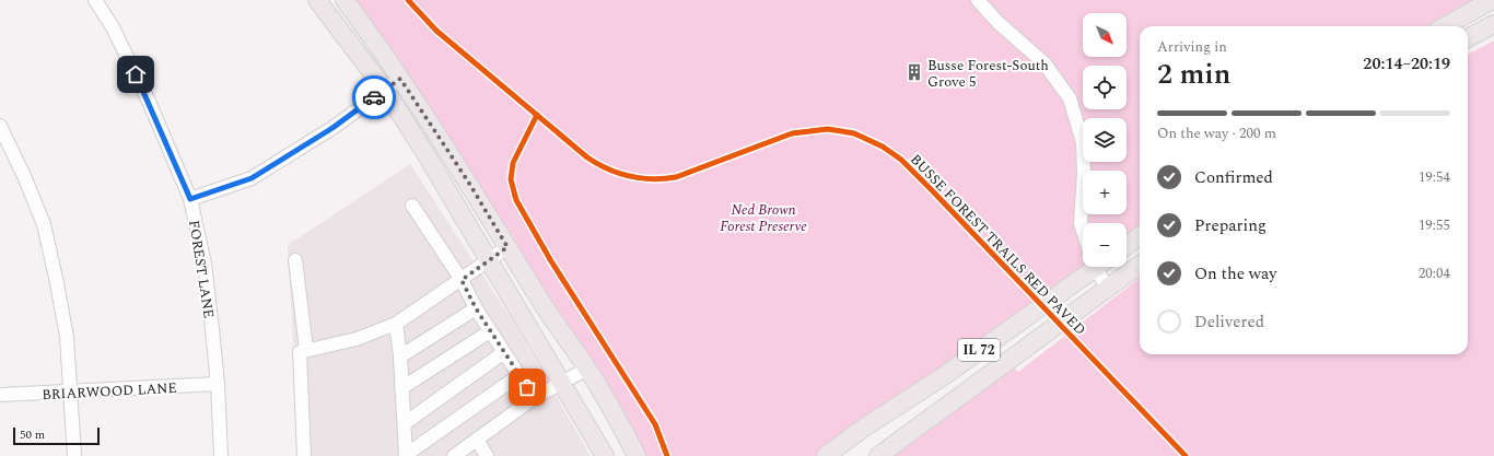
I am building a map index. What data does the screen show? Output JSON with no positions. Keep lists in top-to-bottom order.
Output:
{
  "streets": {
    "main road": ["IL 72"],
    "street": ["FOREST LANE", "BRIARWOOD LANE"],
    "cycle path": ["BUSSE FOREST TRAILS RED PAVED"]
  },
  "crossings": [
    ["FOREST LANE", "BRIARWOOD LANE"]
  ],
  "parks": ["Ned Brown Forest Preserve"],
  "places": {
    "building": ["Busse Forest-South Grove 5"]
  },
  "scale_bar": "50 m",
  "north": "bottom right",
  "page": {
    "map_buttons": ["+", "−"],
    "heading": ["2 min", "Arriving in", "20:14–20:19"],
    "bar": "On the way · 200 m",
    "list": [
      ["Confirmed", "19:54"],
      ["Preparing", "19:55"],
      ["On the way", "20:04"],
      "Delivered"
    ],
    "scale": "50 m"
  }
}
